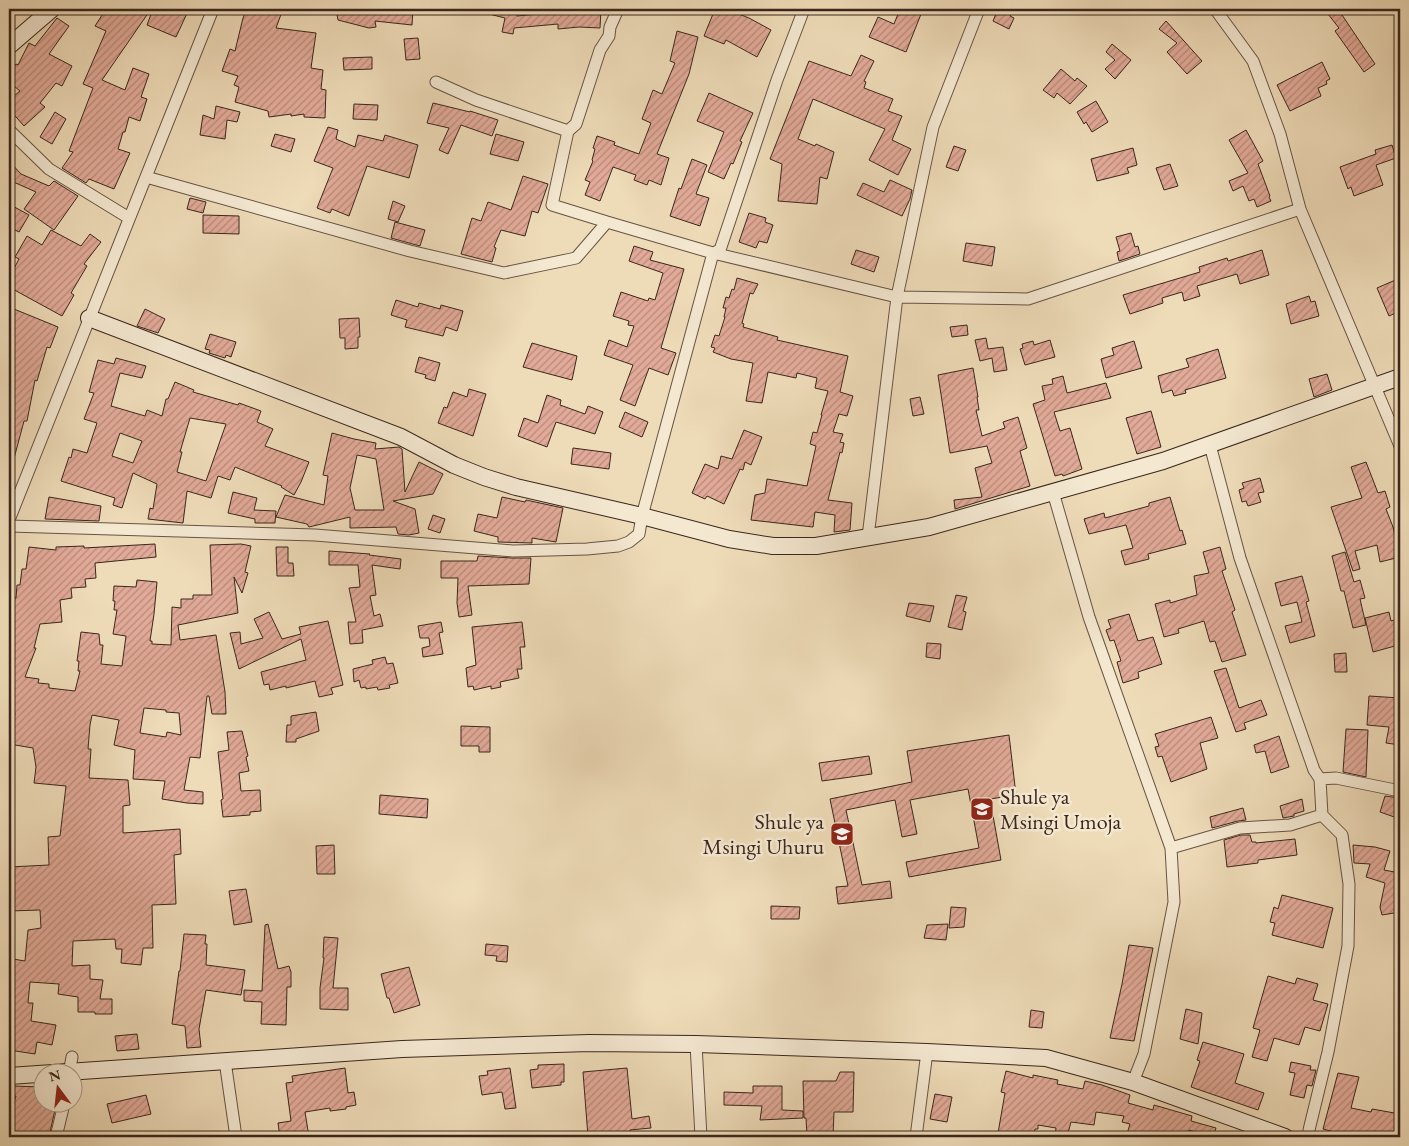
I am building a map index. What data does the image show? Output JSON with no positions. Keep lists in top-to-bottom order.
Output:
{
  "places": {
    "school or university": ["Shule ya Msingi Umoja", "Shule ya Msingi Uhuru"]
  },
  "north": "top"
}
